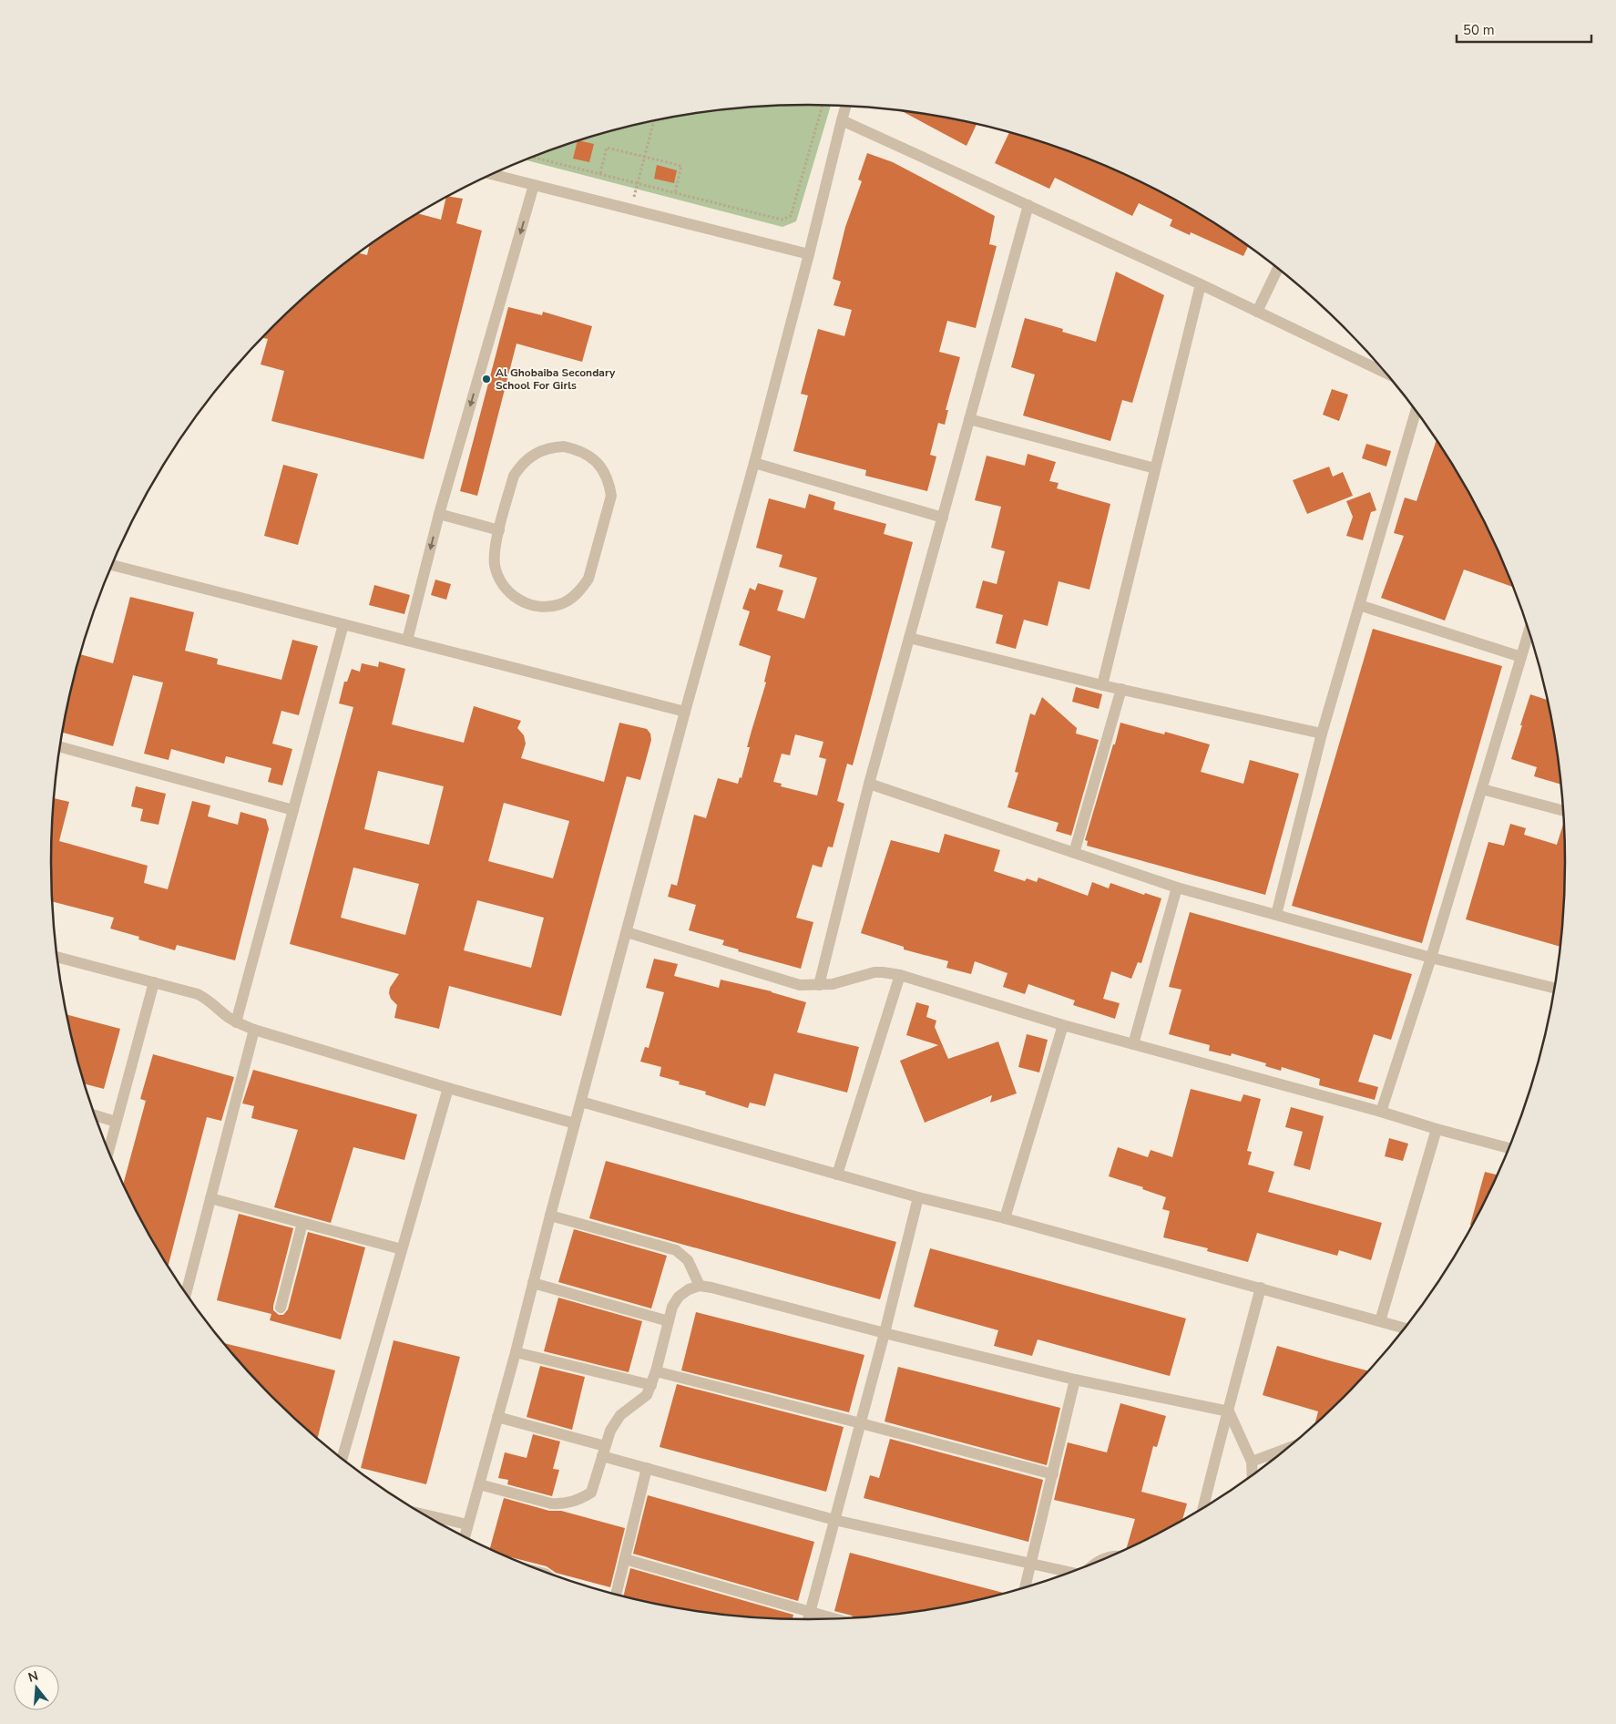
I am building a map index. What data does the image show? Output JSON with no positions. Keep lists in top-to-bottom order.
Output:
{
  "places": ["Al Ghobaiba Secondary School For Girls"],
  "scale_bar": "50 m",
  "north": "top"
}
